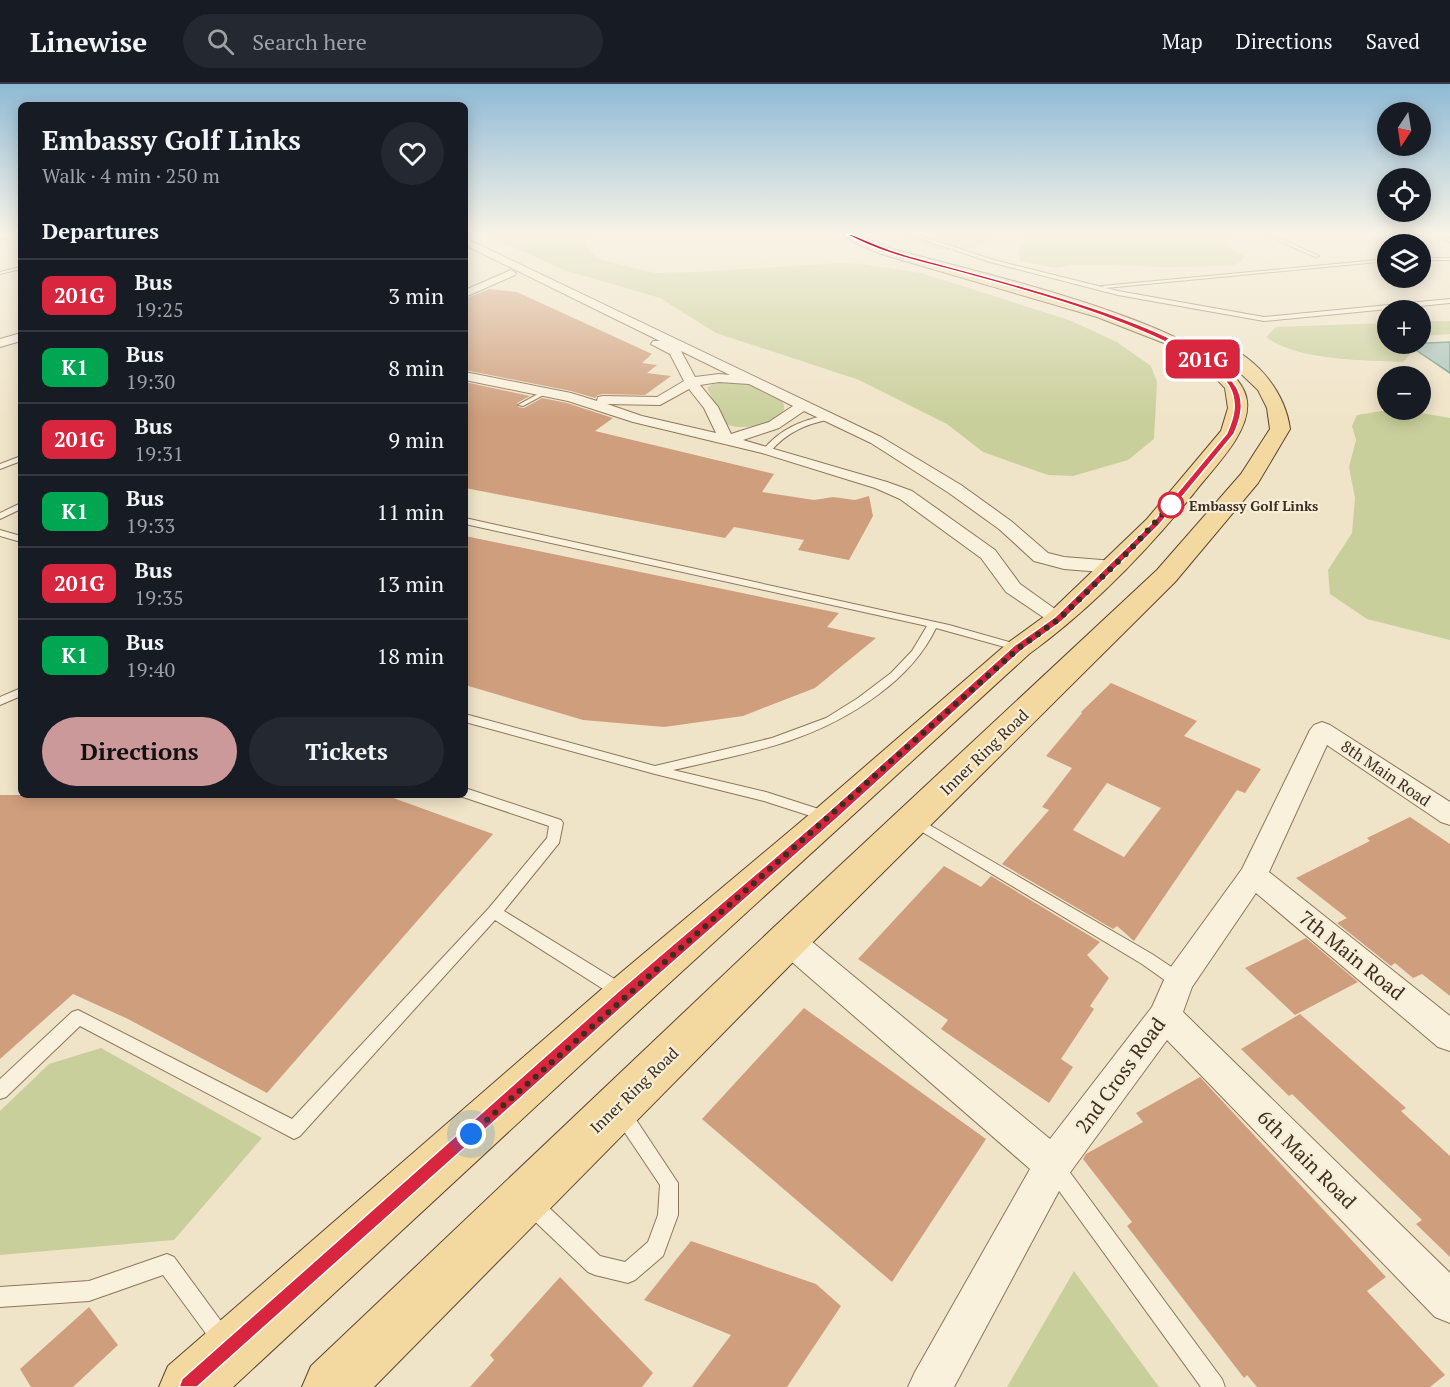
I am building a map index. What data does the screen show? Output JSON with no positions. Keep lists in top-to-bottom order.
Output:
{
  "streets": {
    "main road": ["Inner Ring Road"],
    "street": [
      "8th Main Road",
      "7th Main Road",
      "2nd Cross Road",
      "6th Main Road"
    ]
  },
  "crossings": [
    ["8th Main Road", "2nd Cross Road"],
    ["7th Main Road", "2nd Cross Road"],
    ["2nd Cross Road", "6th Main Road"]
  ],
  "places": ["Embassy Golf Links"],
  "lines": ["bus line 201G"],
  "north": "bottom",
  "page": {
    "header": "Linewise",
    "search": "Search here",
    "nav": ["Map", "Directions", "Saved"],
    "on_map": "201G",
    "map_buttons": ["+", "−"],
    "heading": [
      ["Embassy Golf Links", "Walk · 4 min · 250 m"],
      "Departures"
    ],
    "list": [
      {
        "mark": "201G",
        "name": "Bus",
        "note": "19:25",
        "value": "3 min"
      },
      {
        "mark": "K1",
        "name": "Bus",
        "note": "19:30",
        "value": "8 min"
      },
      {
        "mark": "201G",
        "name": "Bus",
        "note": "19:31",
        "value": "9 min"
      },
      {
        "mark": "K1",
        "name": "Bus",
        "note": "19:33",
        "value": "11 min"
      },
      {
        "mark": "201G",
        "name": "Bus",
        "note": "19:35",
        "value": "13 min"
      },
      {
        "mark": "K1",
        "name": "Bus",
        "note": "19:40",
        "value": "18 min"
      }
    ],
    "buttons": ["Directions", "Tickets"]
  }
}
